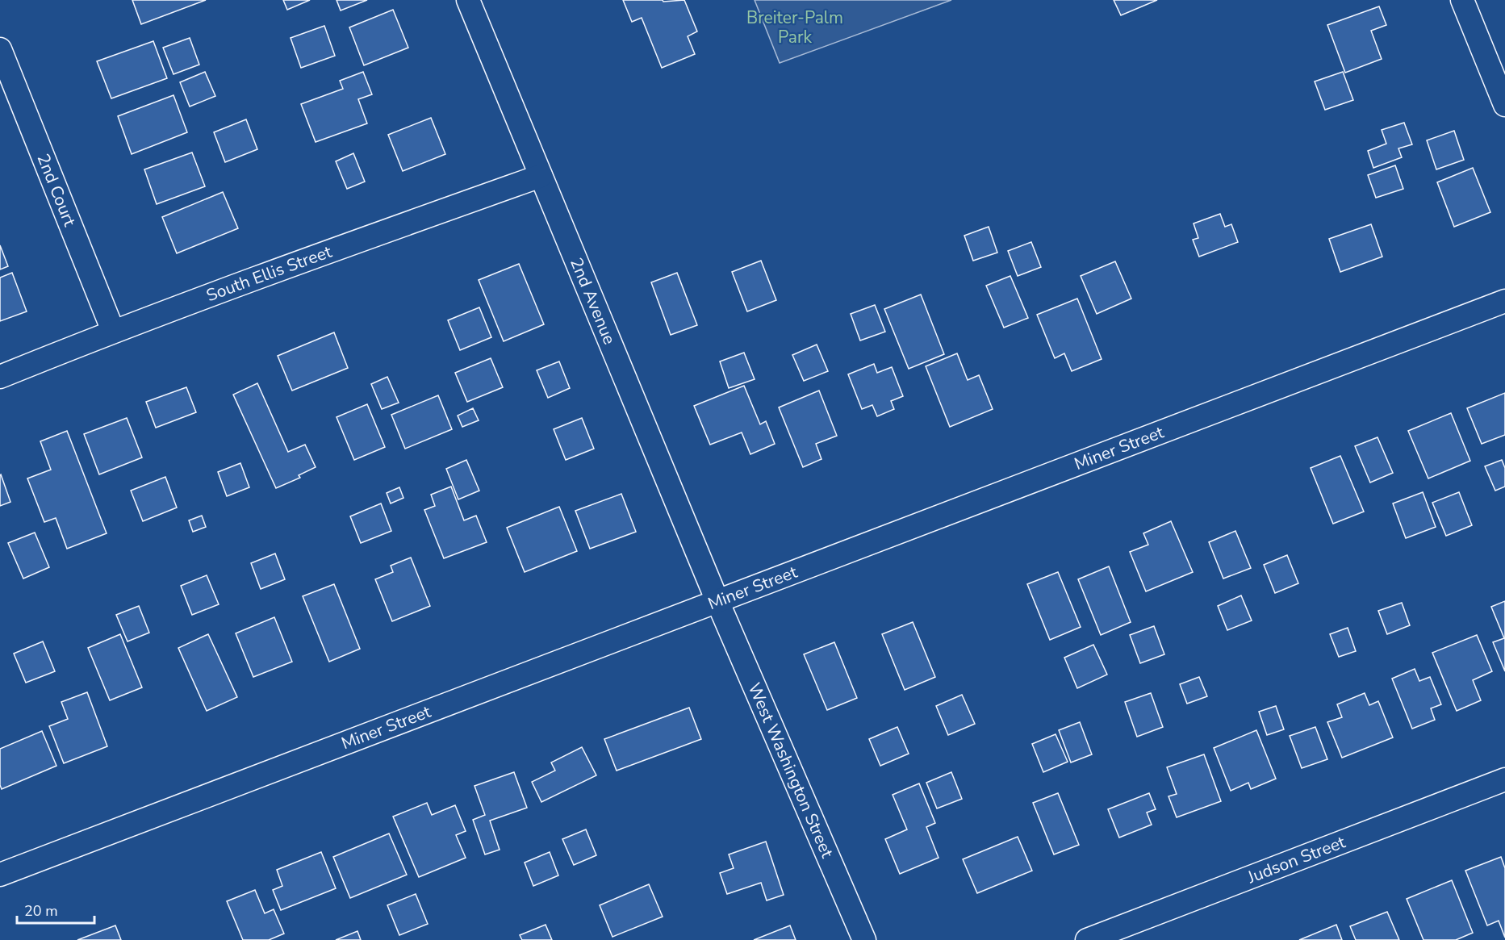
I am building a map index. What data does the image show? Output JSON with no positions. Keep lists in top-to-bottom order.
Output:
{
  "streets": {
    "street": [
      "2nd Court",
      "South Ellis Street",
      "2nd Avenue",
      "Miner Street",
      "West Washington Street",
      "Judson Street"
    ]
  },
  "crossings": [
    ["2nd Court", "South Ellis Street"],
    ["South Ellis Street", "2nd Avenue"],
    ["2nd Avenue", "Miner Street"],
    ["2nd Avenue", "West Washington Street"],
    ["Miner Street", "West Washington Street"]
  ],
  "parks": ["Breiter-Palm Park"],
  "scale_bar": "20 m"
}
